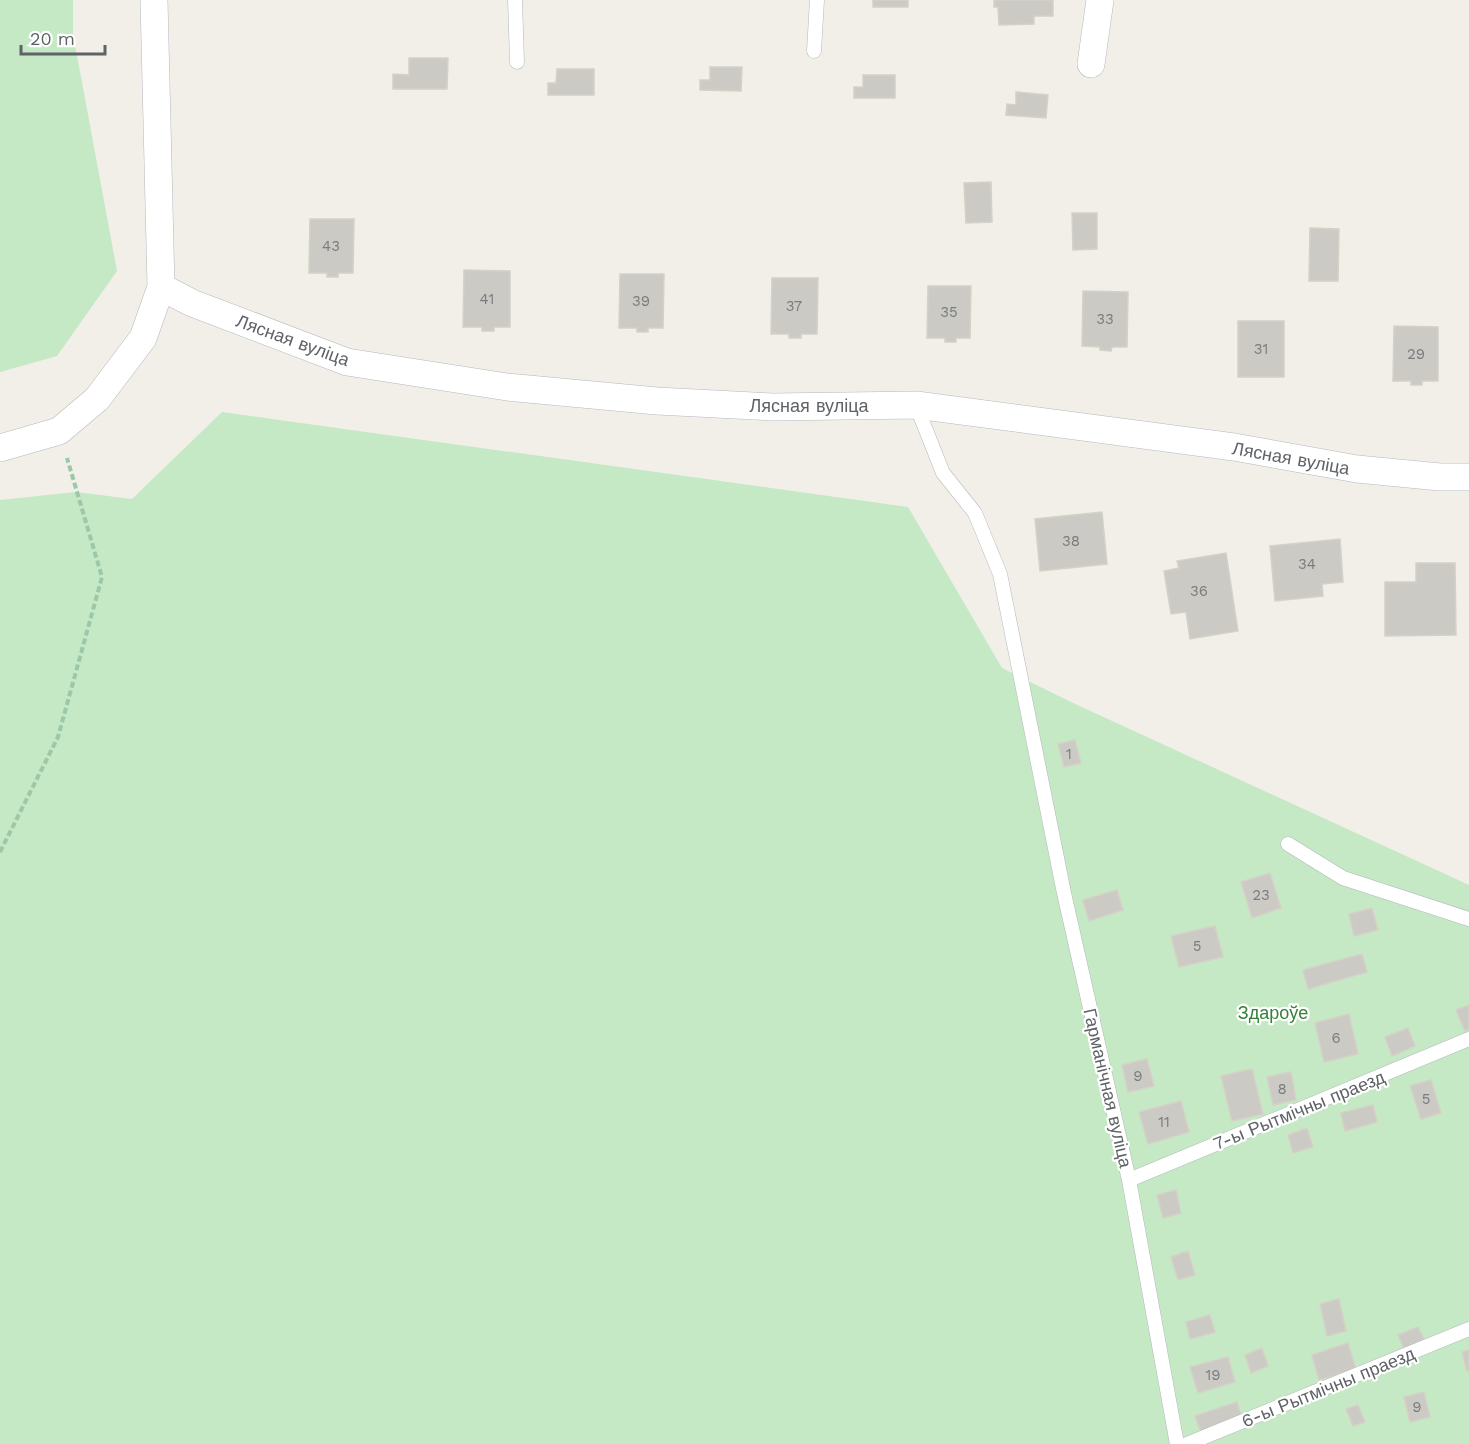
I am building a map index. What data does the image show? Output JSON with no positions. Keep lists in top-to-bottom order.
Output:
{
  "streets": {
    "street": ["Лясная вуліца"],
    "lane": ["Гарманічная вуліца", "7-ы Рытмічны праезд", "6-ы Рытмічны праезд"]
  },
  "crossings": [
    ["Лясная вуліца", "Гарманічная вуліца"],
    ["Гарманічная вуліца", "7-ы Рытмічны праезд"]
  ],
  "parks": ["Здароўе"],
  "house_numbers": [
    "43",
    "41",
    "39",
    "37",
    "35",
    "33",
    "31",
    "29",
    "38",
    "34",
    "36",
    "1",
    "23",
    "5",
    "6",
    "9",
    "8",
    "5",
    "11",
    "19",
    "9"
  ],
  "scale_bar": "20 m"
}
